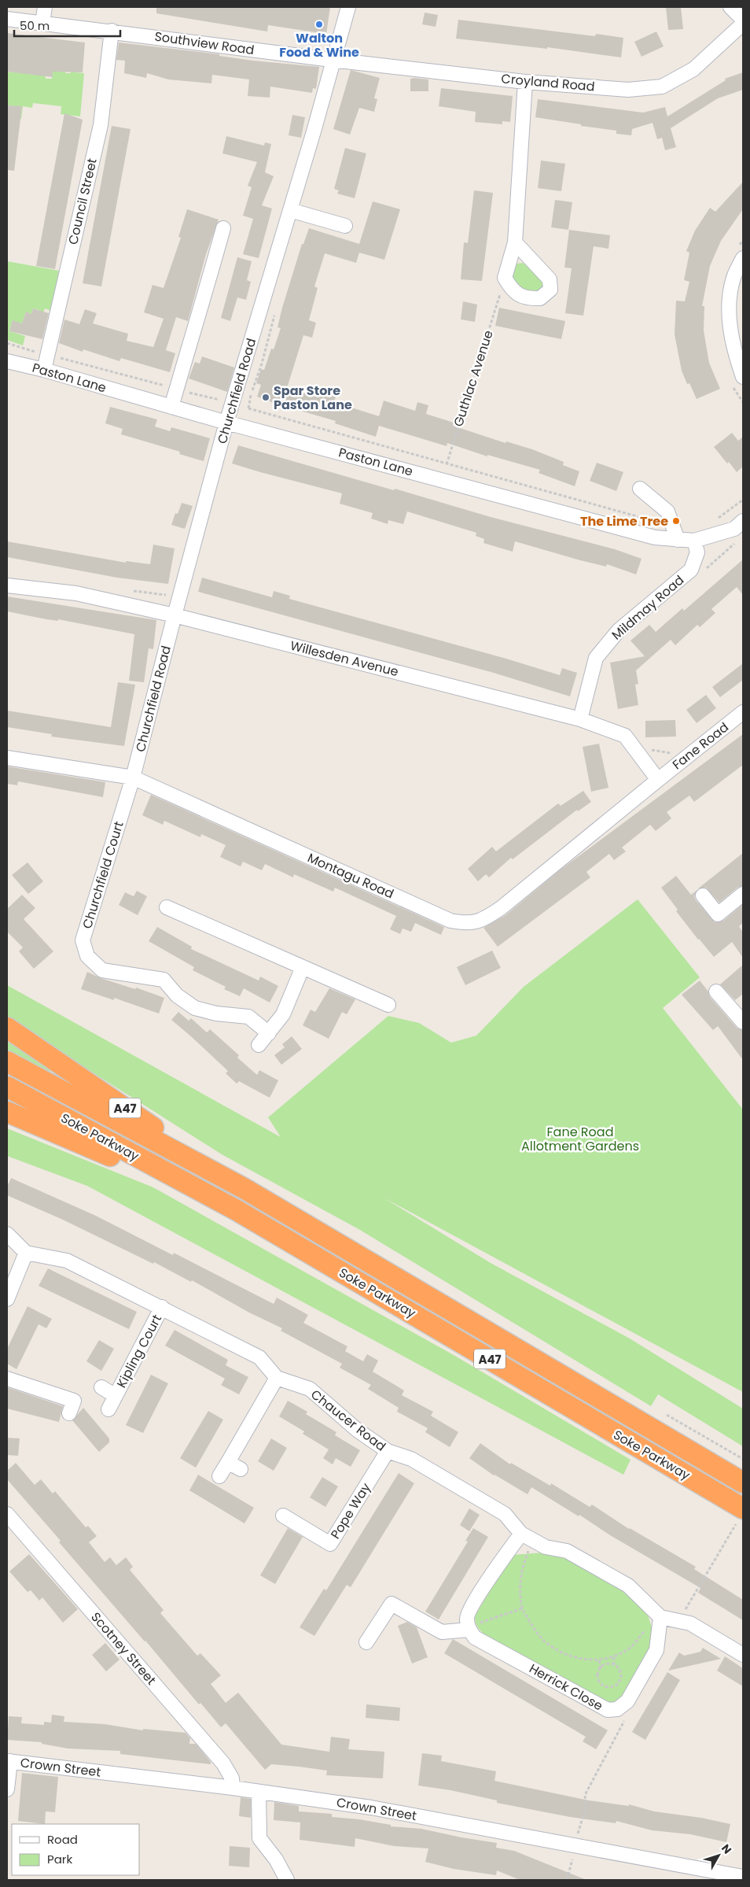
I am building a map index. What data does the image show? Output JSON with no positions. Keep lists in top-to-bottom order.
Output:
{
  "streets": {
    "highway": ["A47", "Soke Parkway"],
    "street": [
      "Southview Road",
      "Croyland Road",
      "Council Street",
      "Paston Lane",
      "Churchfield Road",
      "Mildmay Road",
      "Willesden Avenue",
      "Fane Road",
      "Churchfield Court",
      "Montagu Road",
      "Kipling Court",
      "Chaucer Road",
      "Pope Way",
      "Scotney Street",
      "Herrick Close",
      "Crown Street"
    ],
    "path": ["Guthlac Avenue"]
  },
  "crossings": [
    ["Southview Road", "Croyland Road"],
    ["Southview Road", "Council Street"],
    ["Southview Road", "Churchfield Road"],
    ["Croyland Road", "Churchfield Road"],
    ["Council Street", "Paston Lane"],
    ["Paston Lane", "Guthlac Avenue"],
    ["Paston Lane", "Churchfield Road"],
    ["Paston Lane", "Mildmay Road"],
    ["Churchfield Road", "Willesden Avenue"],
    ["Churchfield Road", "Churchfield Court"],
    ["Churchfield Road", "Montagu Road"],
    ["Mildmay Road", "Willesden Avenue"],
    ["Willesden Avenue", "Fane Road"],
    ["Willesden Avenue", "Montagu Road"],
    ["Fane Road", "Montagu Road"],
    ["Churchfield Court", "Montagu Road"],
    ["A47", "Soke Parkway"],
    ["Chaucer Road", "Pope Way"],
    ["Scotney Street", "Crown Street"]
  ],
  "parks": ["Fane Road Allotment Gardens"],
  "places": ["Walton Food & Wine", "Spar Store Paston Lane", "The Lime Tree"],
  "legend": ["Road", "Park"],
  "scale_bar": "50 m",
  "north": "top right"
}
